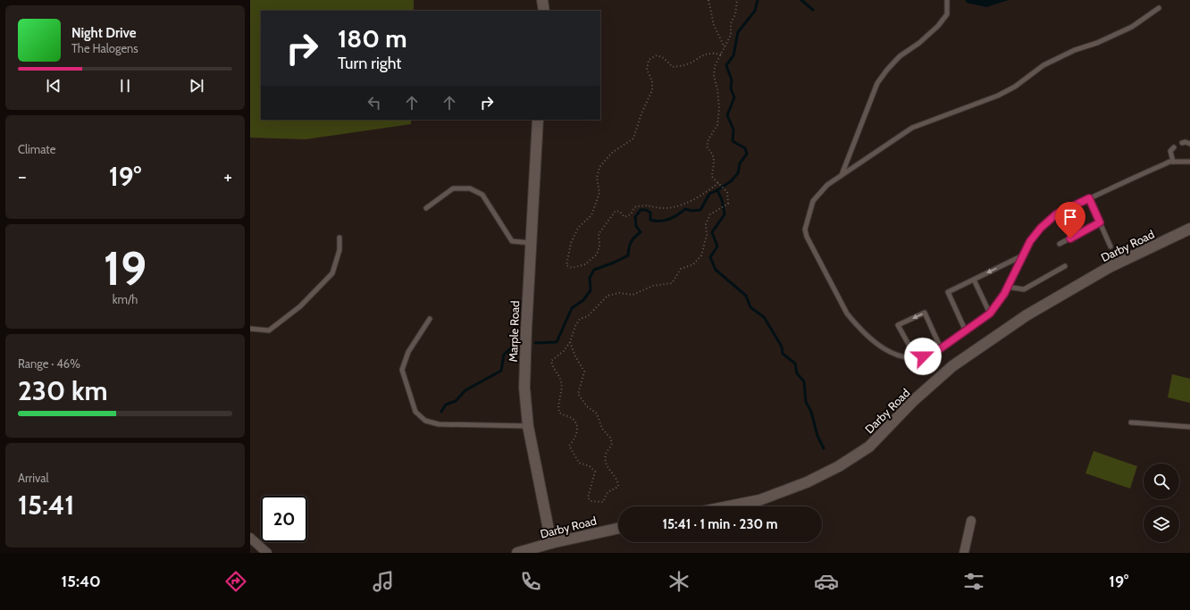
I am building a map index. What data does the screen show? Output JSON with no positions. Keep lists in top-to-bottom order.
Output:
{
  "streets": {
    "main road": ["Darby Road", "Marple Road"]
  },
  "crossings": [
    ["Darby Road", "Marple Road"]
  ],
  "page": {
    "turn": ["180 m", "Turn right"],
    "song": ["Night Drive", "The Halogens"],
    "tile": [
      "Climate",
      ["19", "km/h"],
      ["Range · 46%", "230 km"],
      ["Arrival", "15:41"]
    ],
    "heat": ["−", "19°", "+"],
    "limit": "20",
    "trip": "15:41 · 1 min · 230 m",
    "tabs": ["15:40", "19°"]
  }
}
